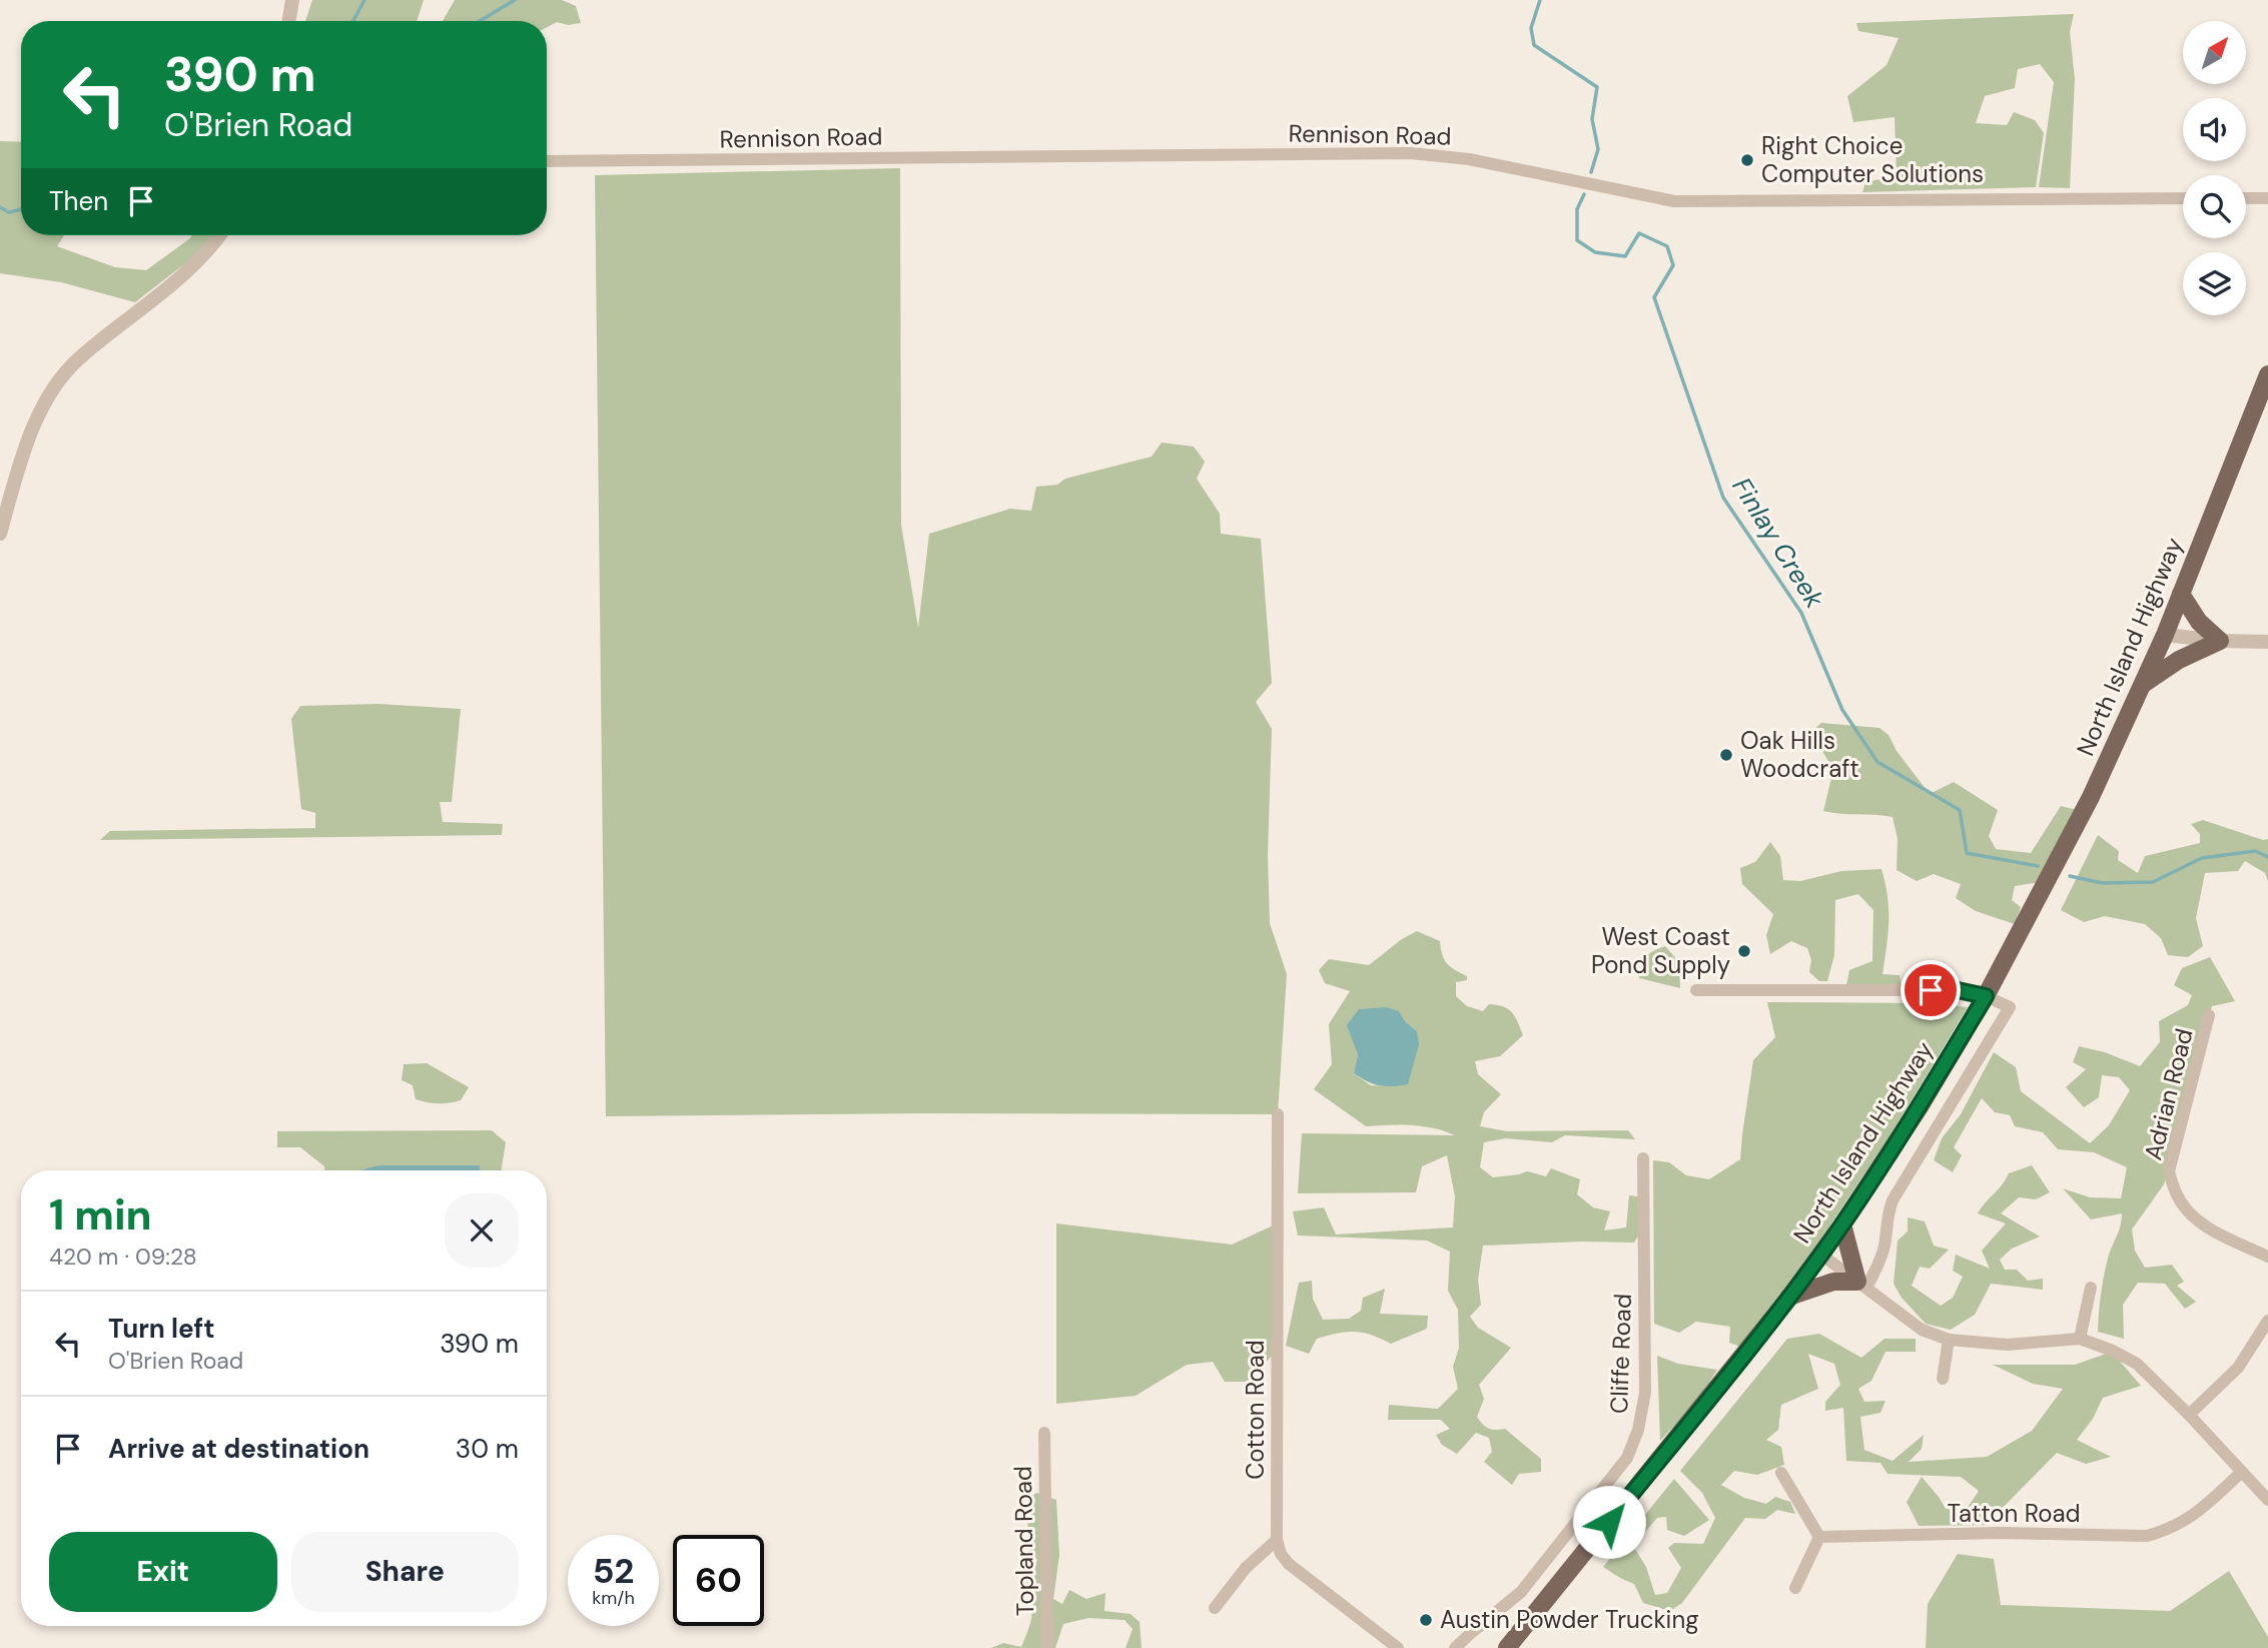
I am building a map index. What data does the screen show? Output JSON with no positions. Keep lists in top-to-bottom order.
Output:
{
  "streets": {
    "main road": ["North Island Highway"],
    "street": [
      "Rennison Road",
      "Adrian Road",
      "Cliffe Road",
      "Cotton Road",
      "Tatton Road",
      "Topland Road"
    ]
  },
  "water": ["Finlay Creek"],
  "places": [
    "Right Choice Computer Solutions",
    "Oak Hills Woodcraft",
    "West Coast Pond Supply",
    "Austin Powder Trucking"
  ],
  "north": "top right",
  "page": {
    "turn": ["390 m", "O'Brien Road"],
    "then": "Then",
    "heading": ["1 min", "420 m · 09:28"],
    "list": [
      {
        "name": "Turn left",
        "note": "O'Brien Road",
        "value": "390 m"
      },
      {
        "name": "Arrive at destination",
        "value": "30 m"
      }
    ],
    "buttons": ["Exit", "Share"],
    "speed": "52 km/h",
    "limit": "60"
  }
}
